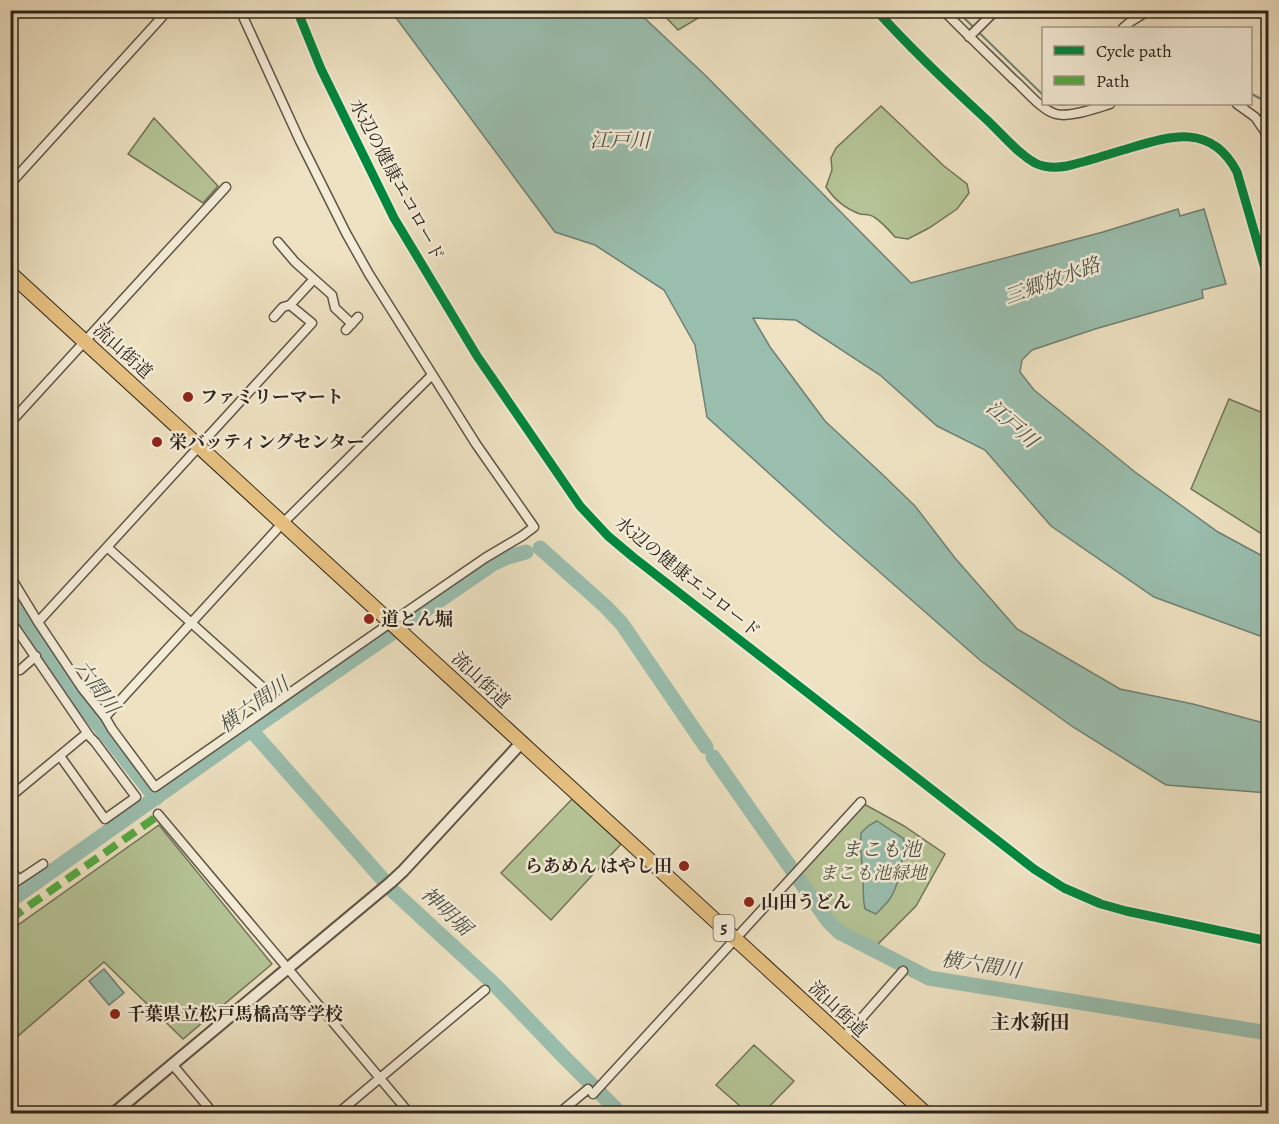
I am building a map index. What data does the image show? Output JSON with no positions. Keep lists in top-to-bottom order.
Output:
{
  "streets": {
    "main road": ["流山街道", "5"],
    "cycle path": ["水辺の健康エコロード"]
  },
  "districts": ["主水新田"],
  "water": [
    "江戸川",
    "三郷放水路",
    "六間川",
    "横六間川",
    "まこも池",
    "神明堀"
  ],
  "parks": ["まこも池緑地"],
  "places": [
    "ファミリーマート",
    "栄バッティングセンター",
    "道とん堀",
    "らあめん はやし田",
    "山田うどん",
    "千葉県立松戸馬橋高等学校"
  ],
  "legend": ["Cycle path", "Path"]
}
